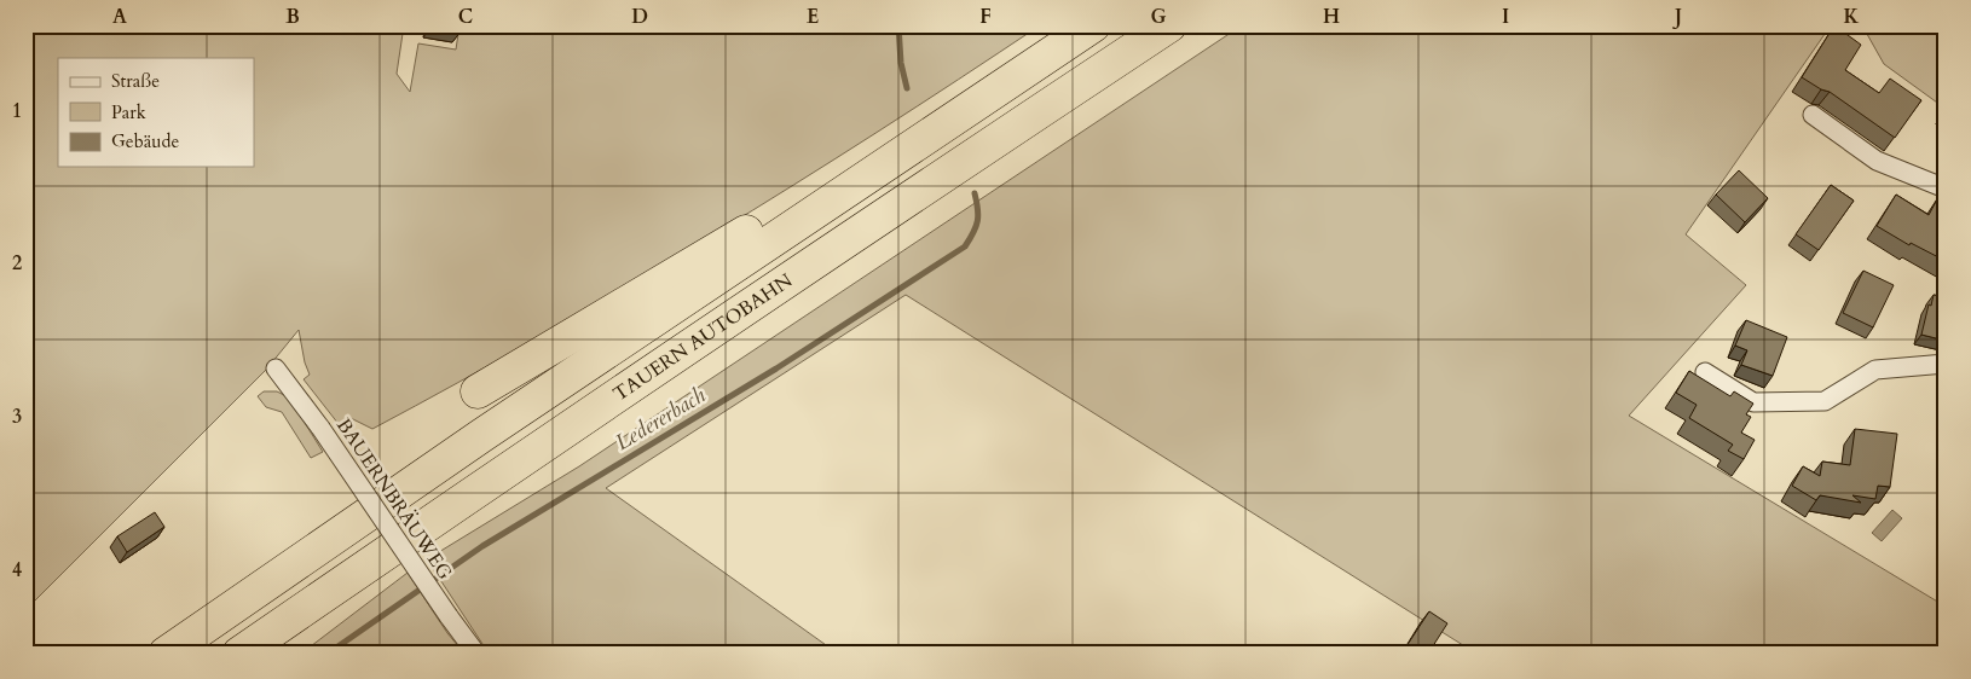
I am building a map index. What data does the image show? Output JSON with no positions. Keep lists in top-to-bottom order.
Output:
{
  "streets": {
    "highway": ["TAUERN AUTOBAHN"],
    "street": ["BAUERNBRÄUWEG"]
  },
  "water": ["Ledererbach"],
  "legend": ["Straße", "Park", "Gebäude"],
  "grid": {
    "columns": [
      "A",
      "B",
      "C",
      "D",
      "E",
      "F",
      "G",
      "H",
      "I",
      "J",
      "K"
    ],
    "rows": [
      "1",
      "2",
      "3",
      "4"
    ]
  }
}
